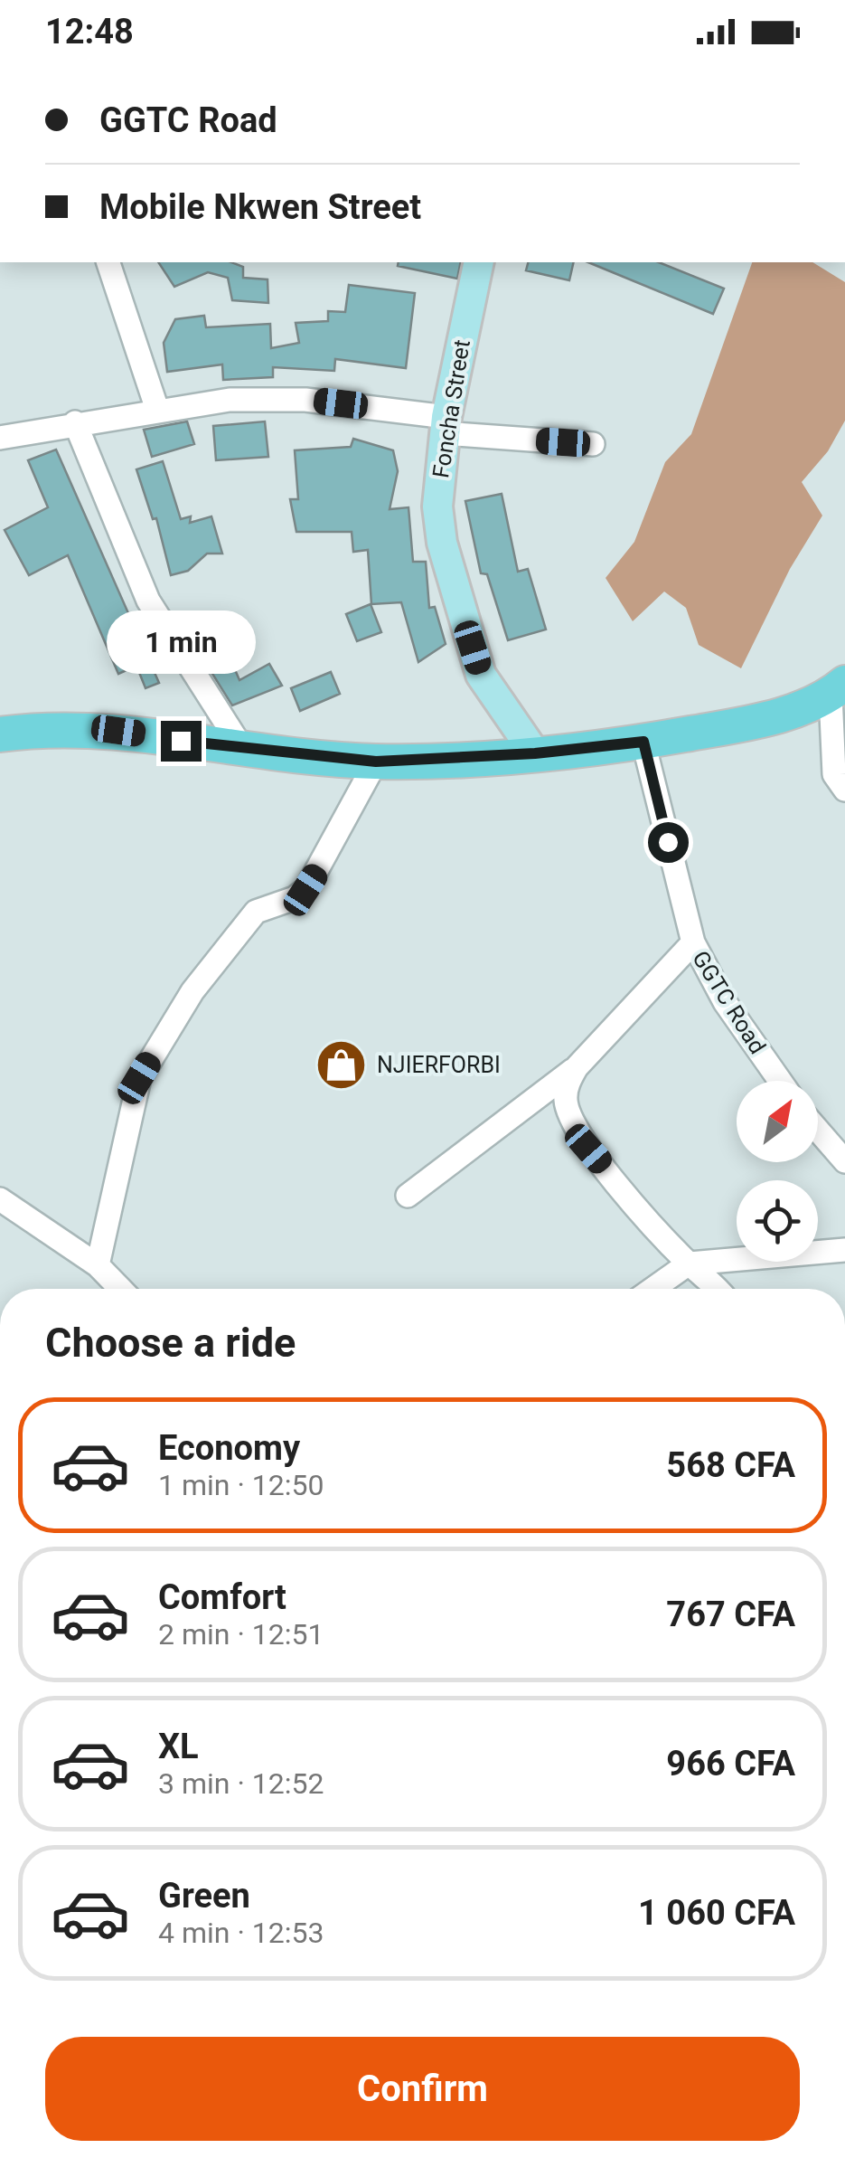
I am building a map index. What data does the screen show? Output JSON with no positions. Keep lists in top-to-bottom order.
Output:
{
  "streets": {
    "main road": ["Foncha Street"],
    "street": ["GGTC Road"]
  },
  "places": {
    "shop": ["NJIERFORBI"]
  },
  "north": "top right",
  "page": {
    "status": "12:48",
    "banner": ["GGTC Road", "Mobile Nkwen Street"],
    "bubble": "1 min",
    "heading": "Choose a ride",
    "list": [
      {
        "name": "Economy",
        "note": "1 min · 12:50",
        "value": "568 CFA"
      },
      {
        "name": "Comfort",
        "note": "2 min · 12:51",
        "value": "767 CFA"
      },
      {
        "name": "XL",
        "note": "3 min · 12:52",
        "value": "966 CFA"
      },
      {
        "name": "Green",
        "note": "4 min · 12:53",
        "value": "1 060 CFA"
      }
    ],
    "buttons": "Confirm"
  }
}
